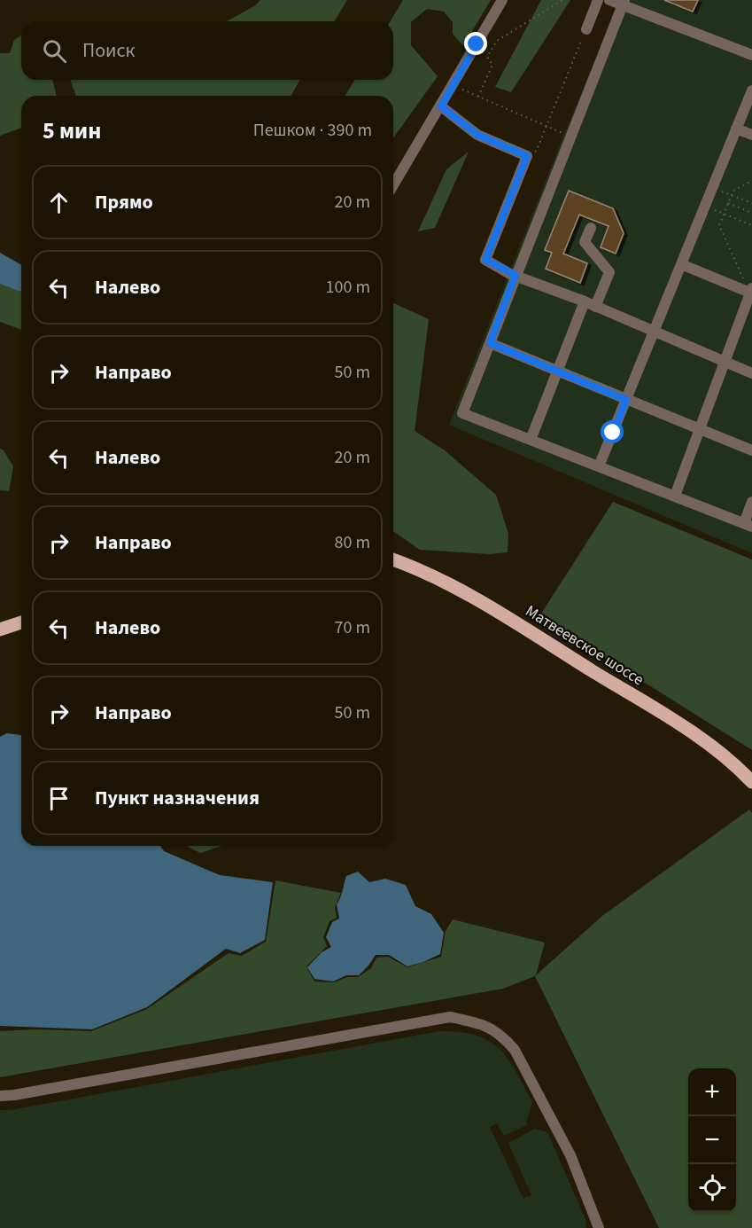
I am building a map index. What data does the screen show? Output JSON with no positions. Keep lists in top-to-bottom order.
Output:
{
  "streets": {
    "main road": ["Матвеевское шоссе"]
  },
  "page": {
    "search": "Поиск",
    "heading": ["5 мин", "Пешком · 390 m"],
    "list": [
      ["Прямо", "20 m"],
      ["Налево", "100 m"],
      ["Направо", "50 m"],
      ["Налево", "20 m"],
      ["Направо", "80 m"],
      ["Налево", "70 m"],
      ["Направо", "50 m"],
      "Пункт назначения"
    ],
    "map_buttons": ["+", "−"]
  }
}
